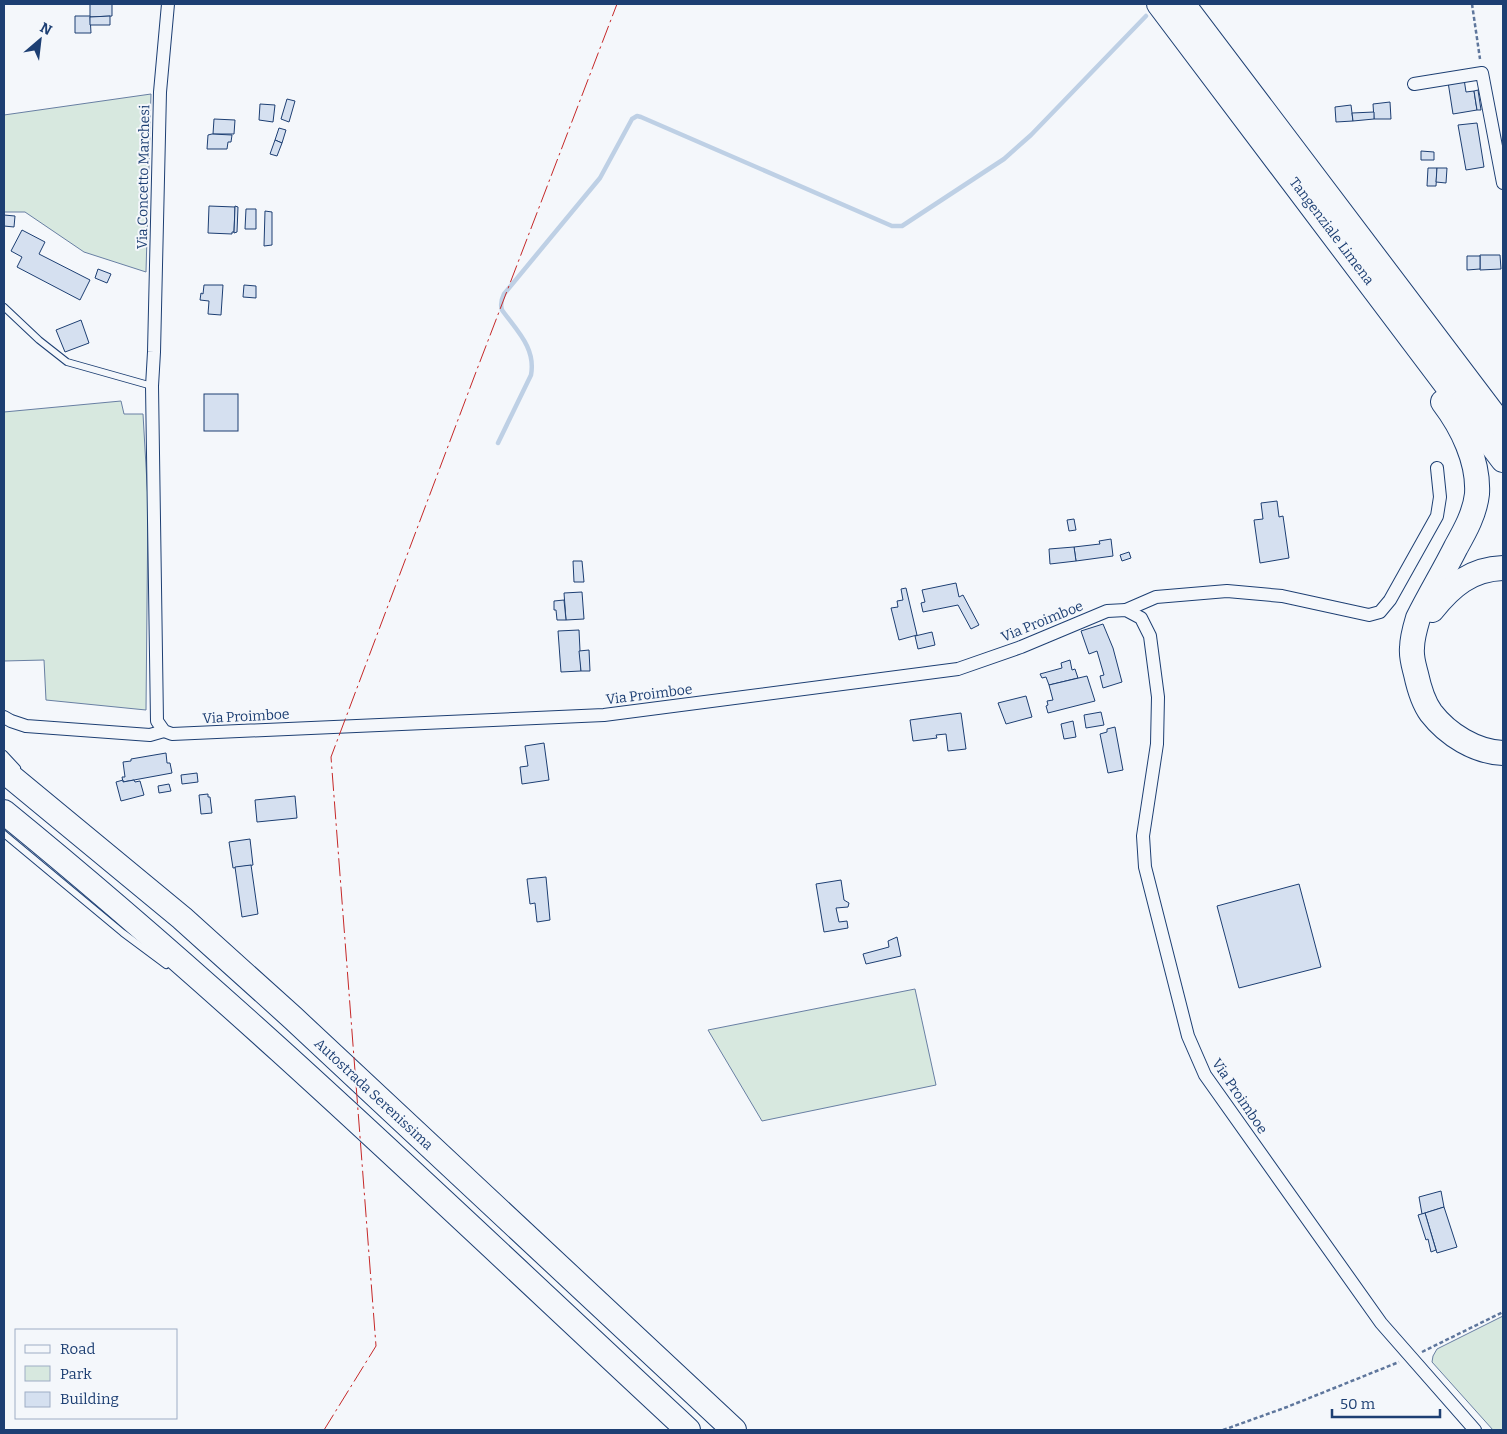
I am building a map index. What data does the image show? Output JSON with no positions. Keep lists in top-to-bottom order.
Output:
{
  "streets": {
    "highway": ["Tangenziale Limena", "Autostrada Serenissima"],
    "street": ["Via Concetto Marchesi", "Via Proimboe"]
  },
  "legend": ["Road", "Park", "Building"],
  "scale_bar": "50 m",
  "north": "top right"
}
